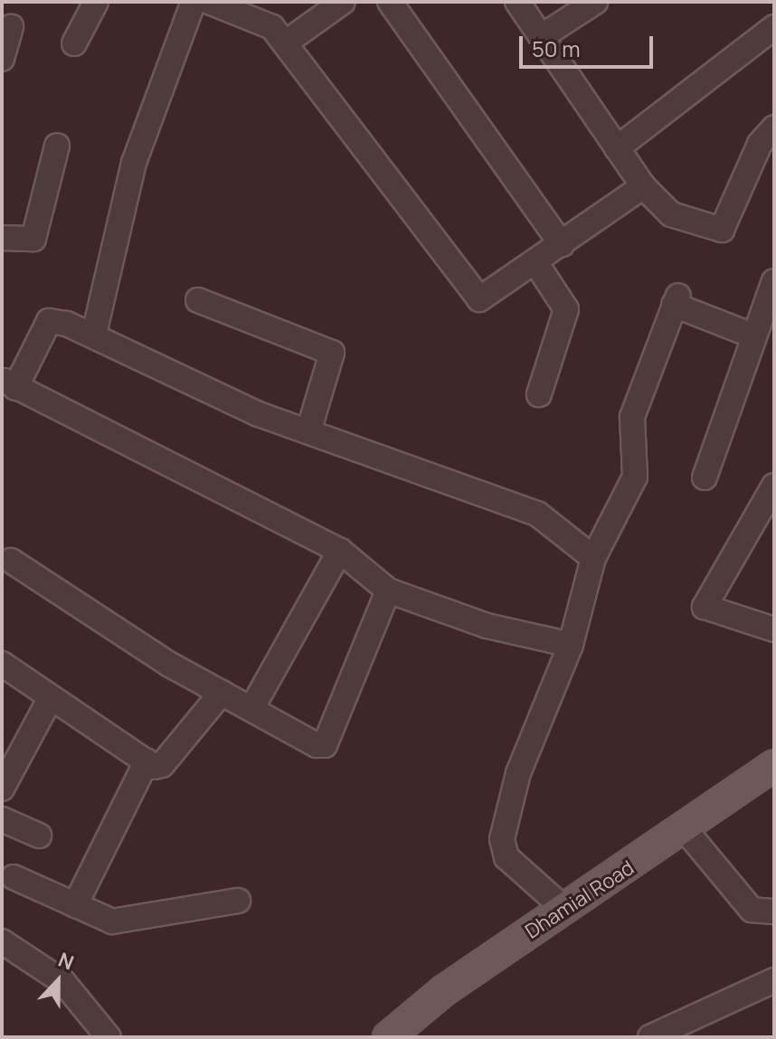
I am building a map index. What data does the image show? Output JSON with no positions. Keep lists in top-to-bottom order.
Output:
{
  "streets": {
    "main road": ["Dhamial Road"]
  },
  "scale_bar": "50 m",
  "north": "top"
}
